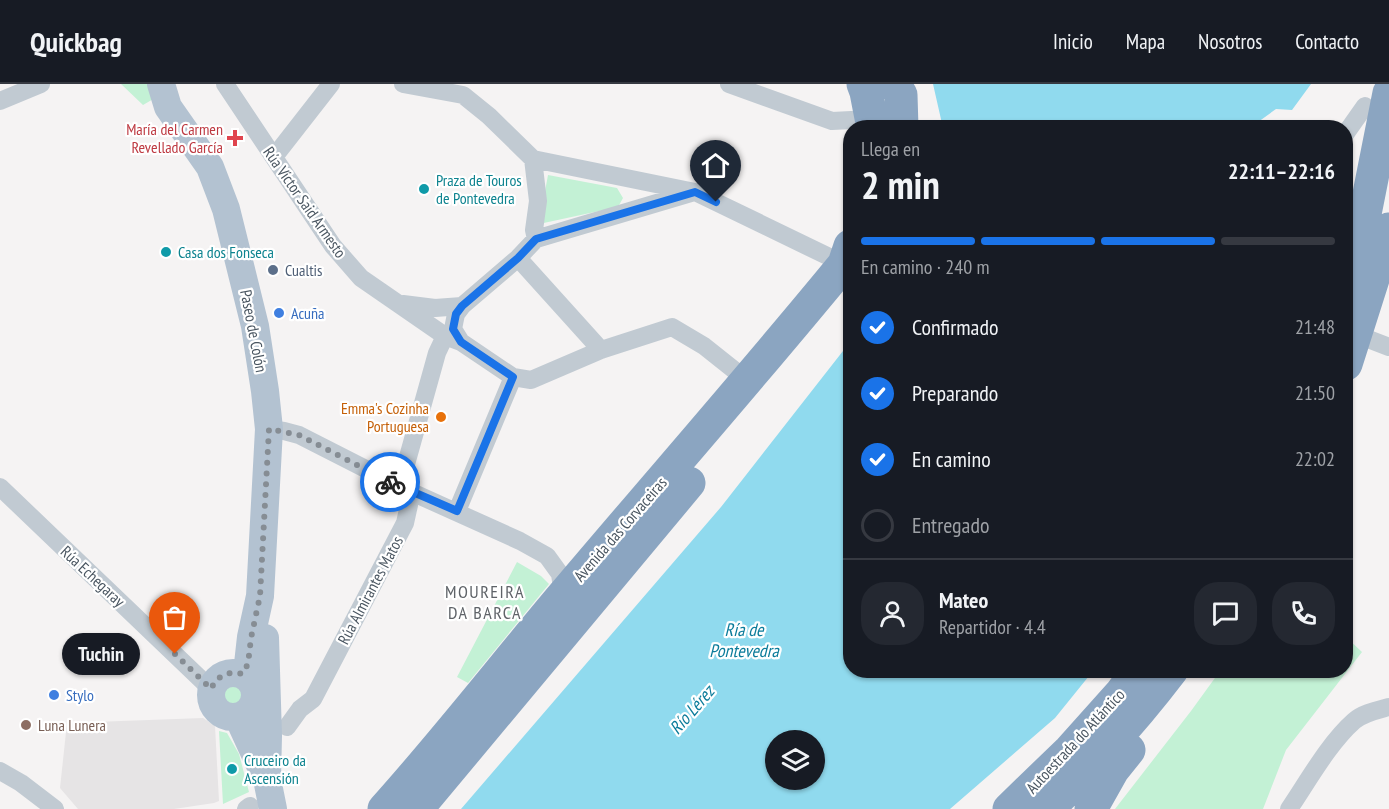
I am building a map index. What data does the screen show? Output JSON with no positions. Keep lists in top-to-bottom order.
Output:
{
  "streets": {
    "highway": ["Avenida das Corvaceiras", "Autoestrada do Atlántico"],
    "main road": ["Paseo de Colón"],
    "street": ["Rúa Víctor Said Armesto", "Rúa Echegaray", "Rúa Almirantes Matos"]
  },
  "crossings": [
    ["Rúa Víctor Said Armesto", "Rúa Almirantes Matos"],
    ["Paseo de Colón", "Rúa Echegaray"]
  ],
  "districts": ["MOUREIRA DA BARCA"],
  "water": ["Ría de Pontevedra", "Río Lérez"],
  "places": {
    "health": ["María del Carmen Revellado García"],
    "other": [
      "Praza de Touros de Pontevedra",
      "Casa dos Fonseca",
      "Cualtis",
      "Acuña",
      "Emma's Cozinha Portuguesa",
      "Tuchin",
      "Stylo",
      "Luna Lunera",
      "Cruceiro da Ascensión"
    ]
  },
  "page": {
    "header": "Quickbag",
    "nav": [
      "Inicio",
      "Mapa",
      "Nosotros",
      "Contacto"
    ],
    "heading": ["2 min", "Llega en", "22:11–22:16"],
    "panel": ["Mateo", "Repartidor · 4.4"],
    "bar": "En camino · 240 m",
    "list": [
      ["Confirmado", "21:48"],
      ["Preparando", "21:50"],
      ["En camino", "22:02"],
      "Entregado"
    ],
    "bubble": "Tuchin"
  }
}
